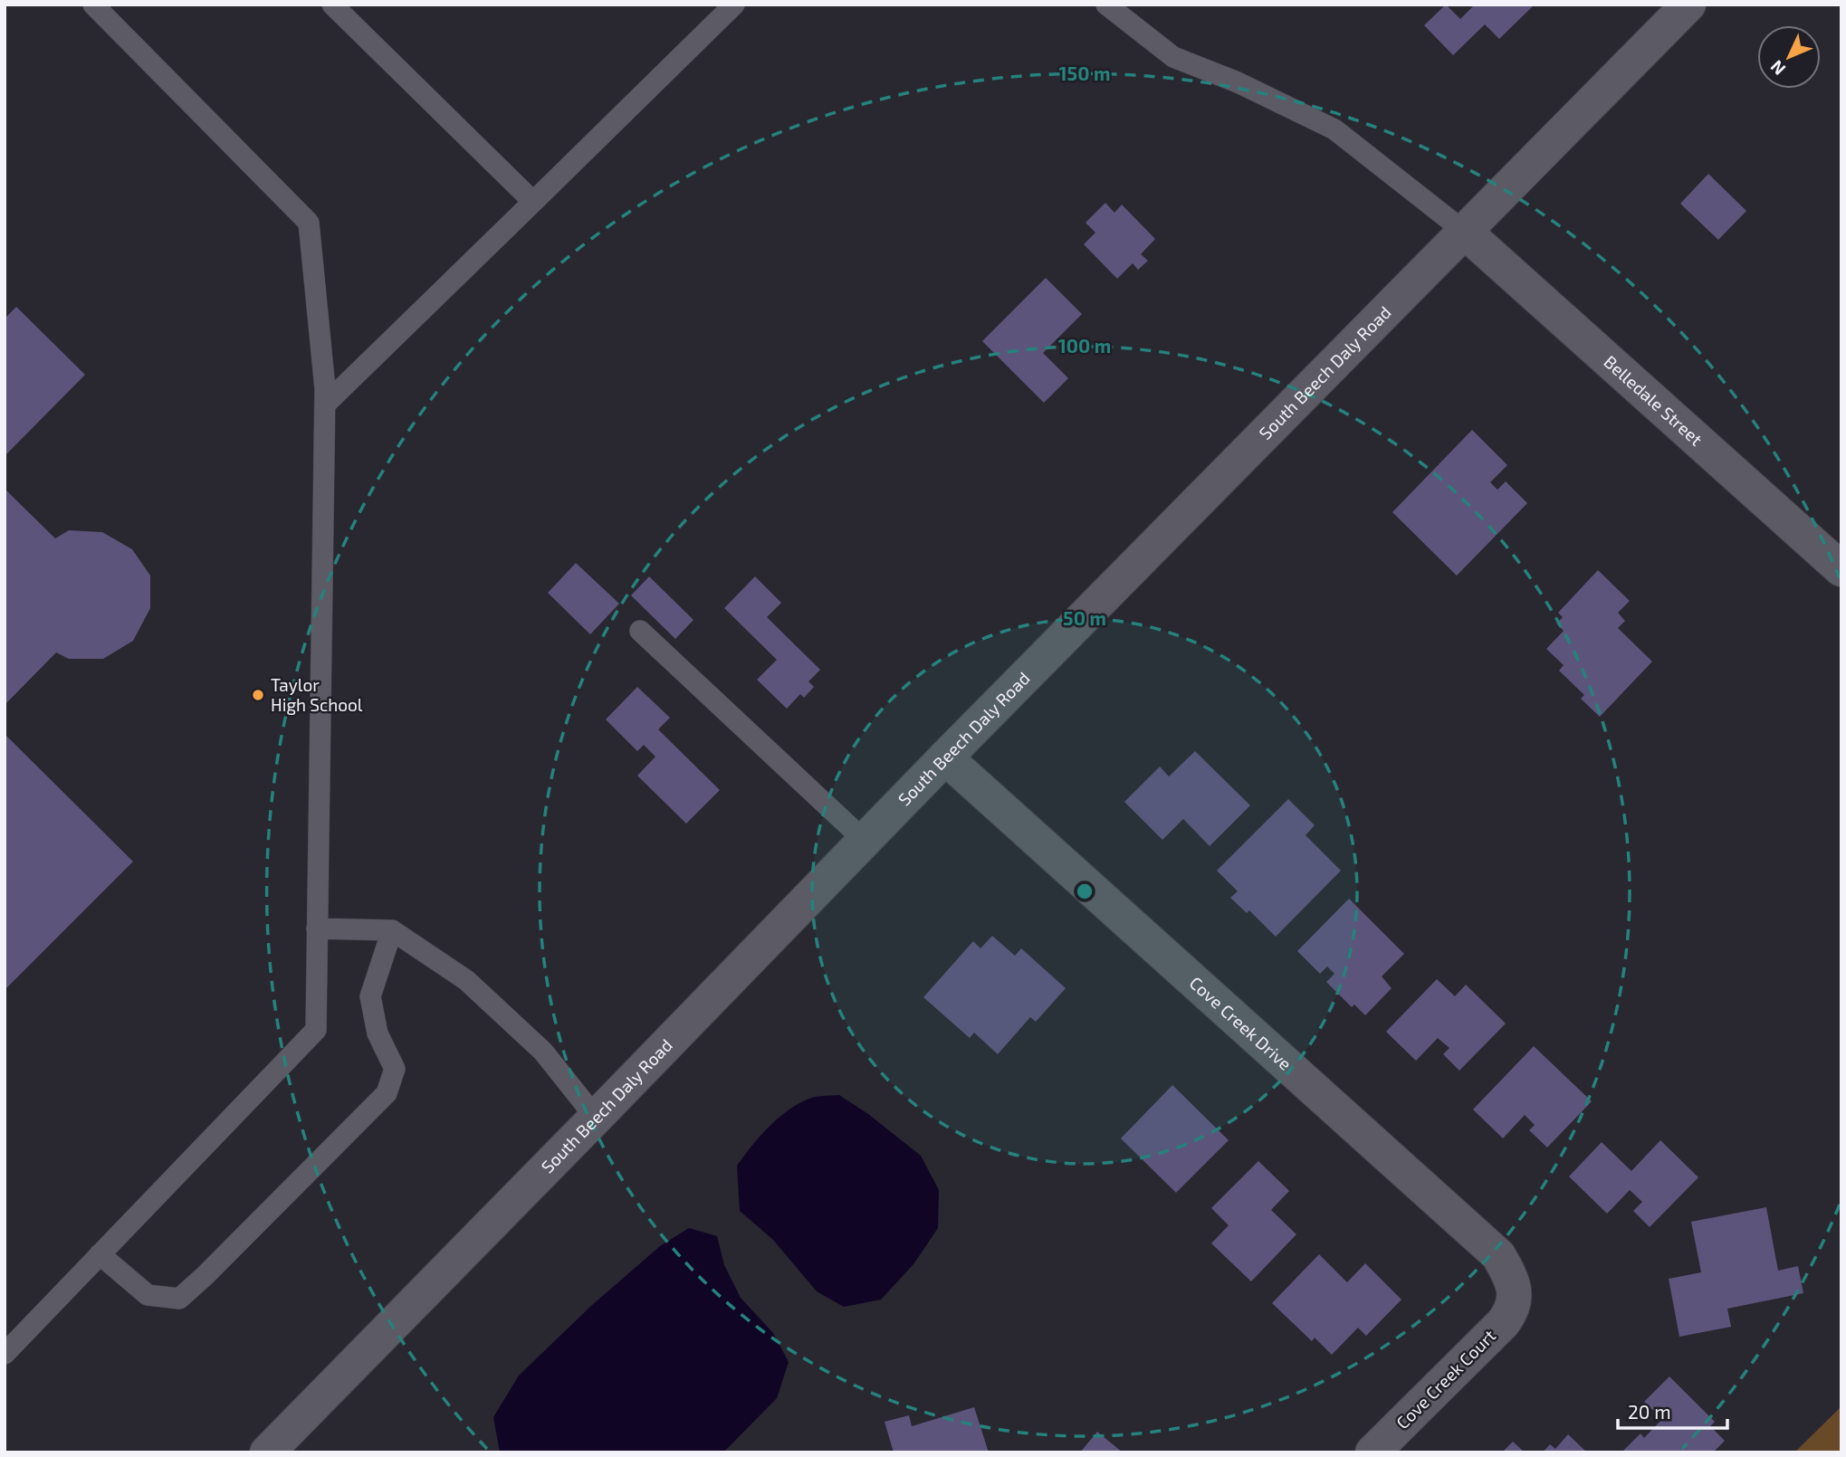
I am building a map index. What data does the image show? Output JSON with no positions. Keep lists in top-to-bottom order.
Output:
{
  "streets": {
    "street": [
      "South Beech Daly Road",
      "Belledale Street",
      "Cove Creek Drive",
      "Cove Creek Court"
    ]
  },
  "crossings": [
    ["South Beech Daly Road", "Belledale Street"],
    ["South Beech Daly Road", "Cove Creek Drive"],
    ["Cove Creek Drive", "Cove Creek Court"]
  ],
  "places": ["Taylor High School"],
  "scale_bar": "20 m",
  "north": "bottom left",
  "rings": ["150 m", "100 m", "50 m"]
}
